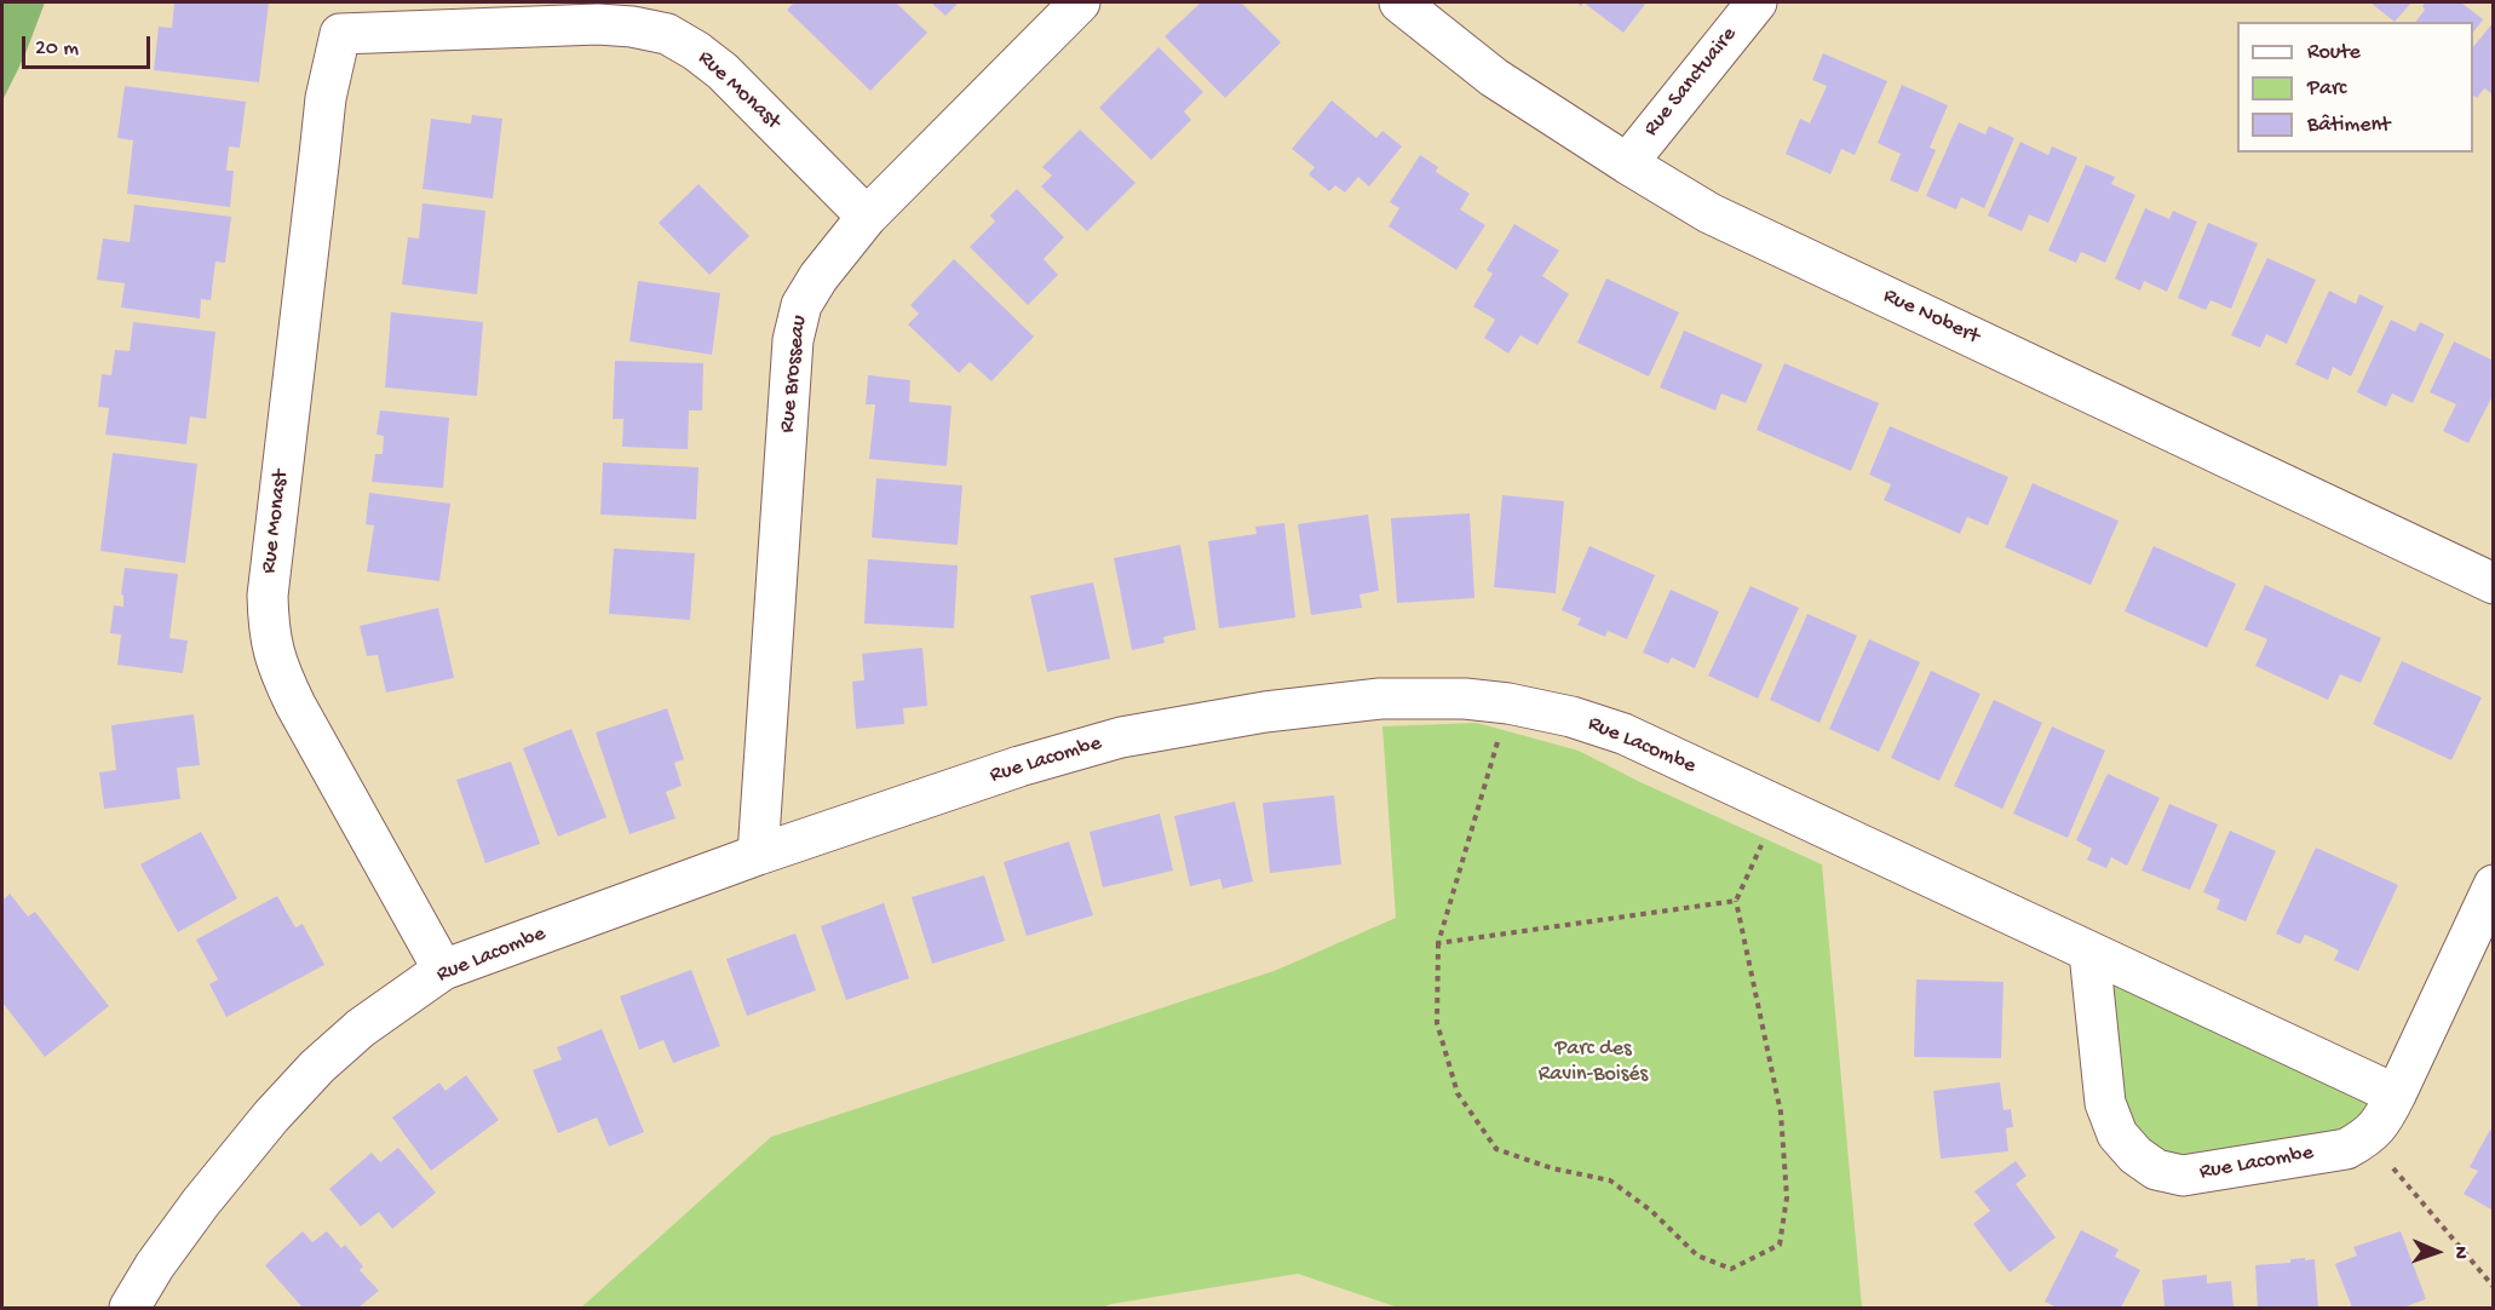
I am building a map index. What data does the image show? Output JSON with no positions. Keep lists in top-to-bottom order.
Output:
{
  "streets": {
    "street": [
      "Rue Sanctuaire",
      "Rue Monast",
      "Rue Nobert",
      "Rue Brosseau",
      "Rue Lacombe"
    ]
  },
  "crossings": [
    ["Rue Sanctuaire", "Rue Nobert"],
    ["Rue Monast", "Rue Brosseau"],
    ["Rue Monast", "Rue Lacombe"],
    ["Rue Brosseau", "Rue Lacombe"]
  ],
  "parks": ["Parc des Ravin-Boisés"],
  "legend": ["Route", "Parc", "Bâtiment"],
  "scale_bar": "20 m",
  "north": "right"
}
